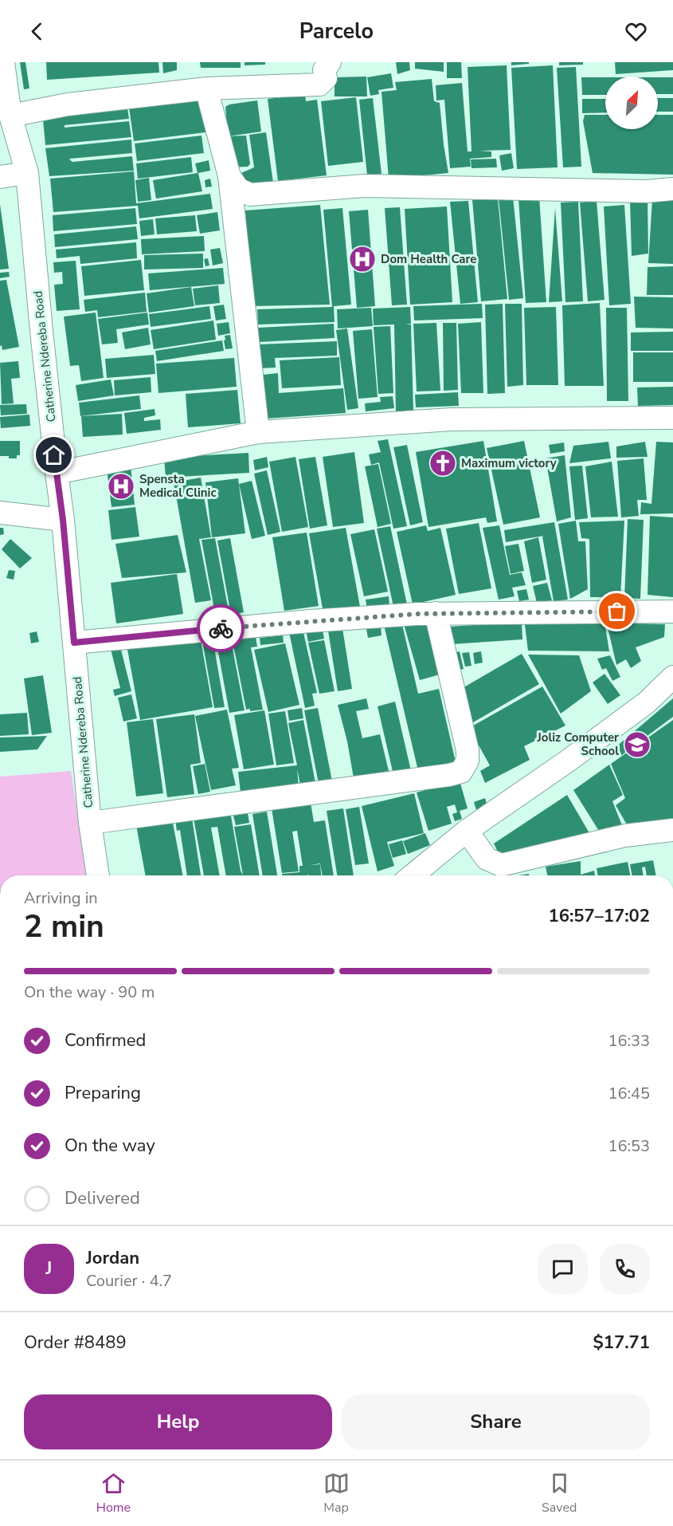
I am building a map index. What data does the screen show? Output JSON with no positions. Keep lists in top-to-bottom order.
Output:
{
  "streets": {
    "street": ["Catherine Ndereba Road"]
  },
  "places": {
    "hospital": ["Dom Health Care", "Spensta Medical Clinic"],
    "church": ["Maximum victory"],
    "school or university": ["Joliz Computer School"]
  },
  "north": "top right",
  "page": {
    "header": "Parcelo",
    "heading": ["2 min", "Arriving in", "16:57–17:02"],
    "panel": [
      "Jordan",
      "Courier · 4.7",
      "Order #8489",
      "$17.71"
    ],
    "bar": "On the way · 90 m",
    "list": [
      ["Confirmed", "16:33"],
      ["Preparing", "16:45"],
      ["On the way", "16:53"],
      "Delivered"
    ],
    "round": "J",
    "buttons": ["Help", "Share"],
    "tabs": ["Home", "Map", "Saved"]
  }
}
